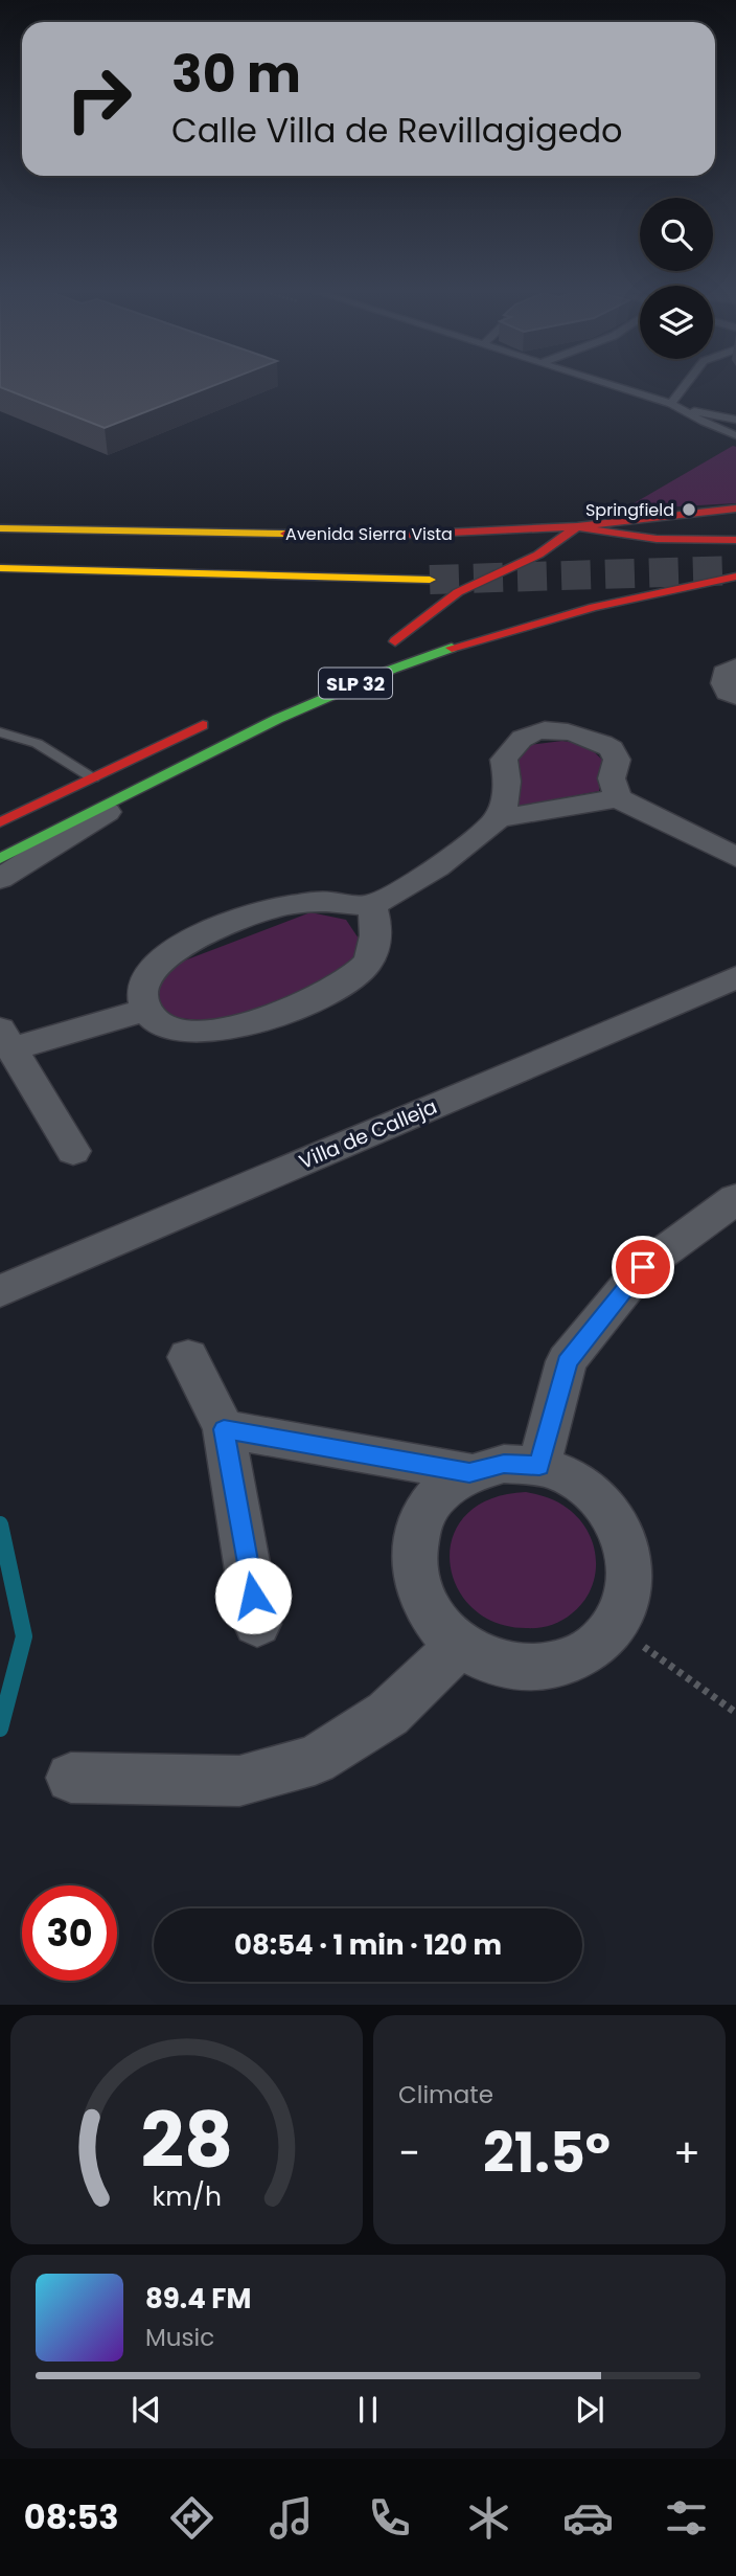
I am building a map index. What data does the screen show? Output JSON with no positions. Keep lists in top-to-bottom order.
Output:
{
  "streets": {
    "main road": ["Avenida Sierra Vista", "SLP 32"],
    "street": ["Villa de Calleja"]
  },
  "crossings": [
    ["Avenida Sierra Vista", "SLP 32"]
  ],
  "places": ["Springfield"],
  "page": {
    "turn": ["30 m", "Calle Villa de Revillagigedo"],
    "limit": "30",
    "trip": "08:54 · 1 min · 120 m",
    "tile": "Climate",
    "heat": ["−", "21.5°", "+"],
    "song": ["89.4 FM", "Music"],
    "tabs": "08:53",
    "gauge": ["28", "km/h"]
  }
}
